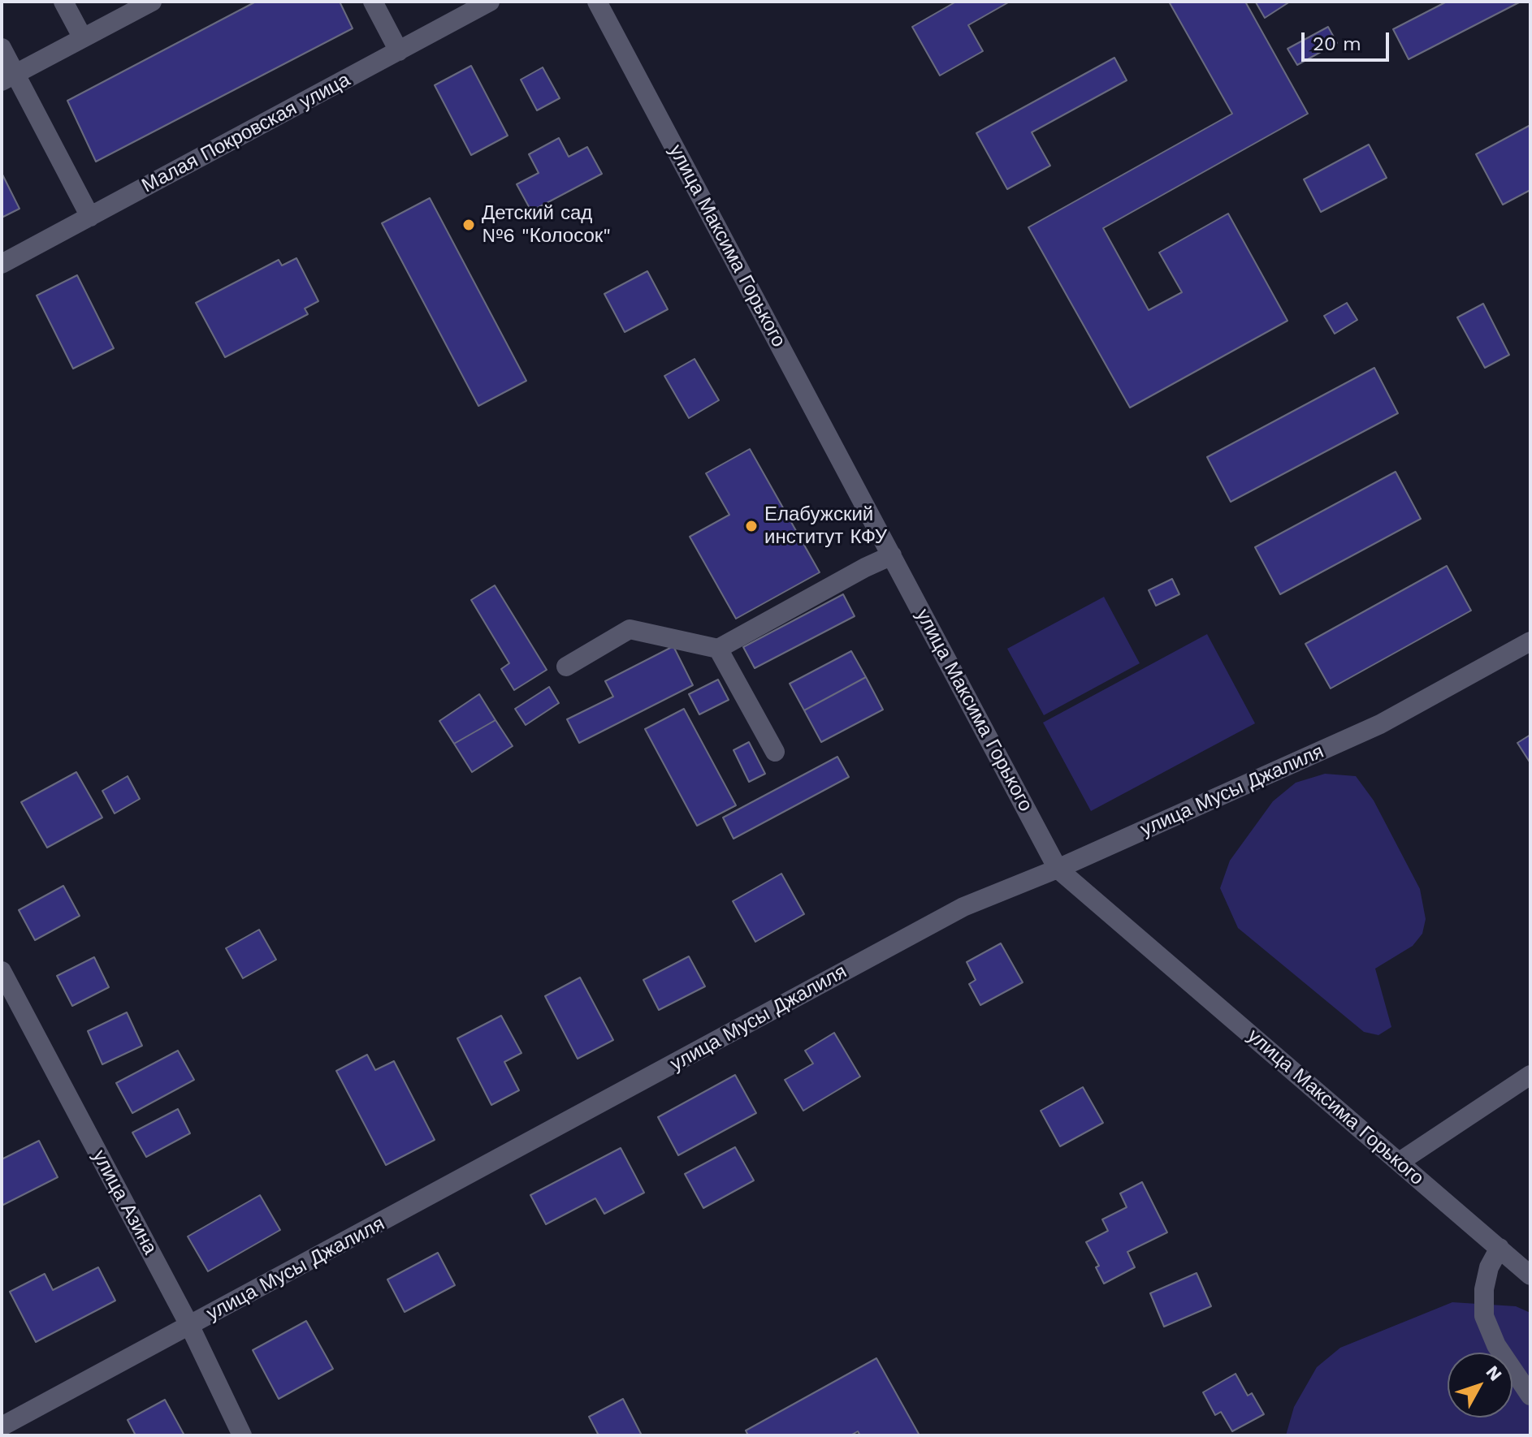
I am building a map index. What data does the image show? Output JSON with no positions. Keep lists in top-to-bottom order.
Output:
{
  "streets": {
    "street": [
      "Малая Покровская улица",
      "улица Максима Горького",
      "улица Мусы Джалиля",
      "улица Азина"
    ]
  },
  "crossings": [
    ["улица Максима Горького", "улица Мусы Джалиля"],
    ["улица Мусы Джалиля", "улица Азина"]
  ],
  "places": ["Детский сад №6 \"Колосок\"", "Елабужский институт КФУ"],
  "scale_bar": "20 m",
  "north": "top right"
}
